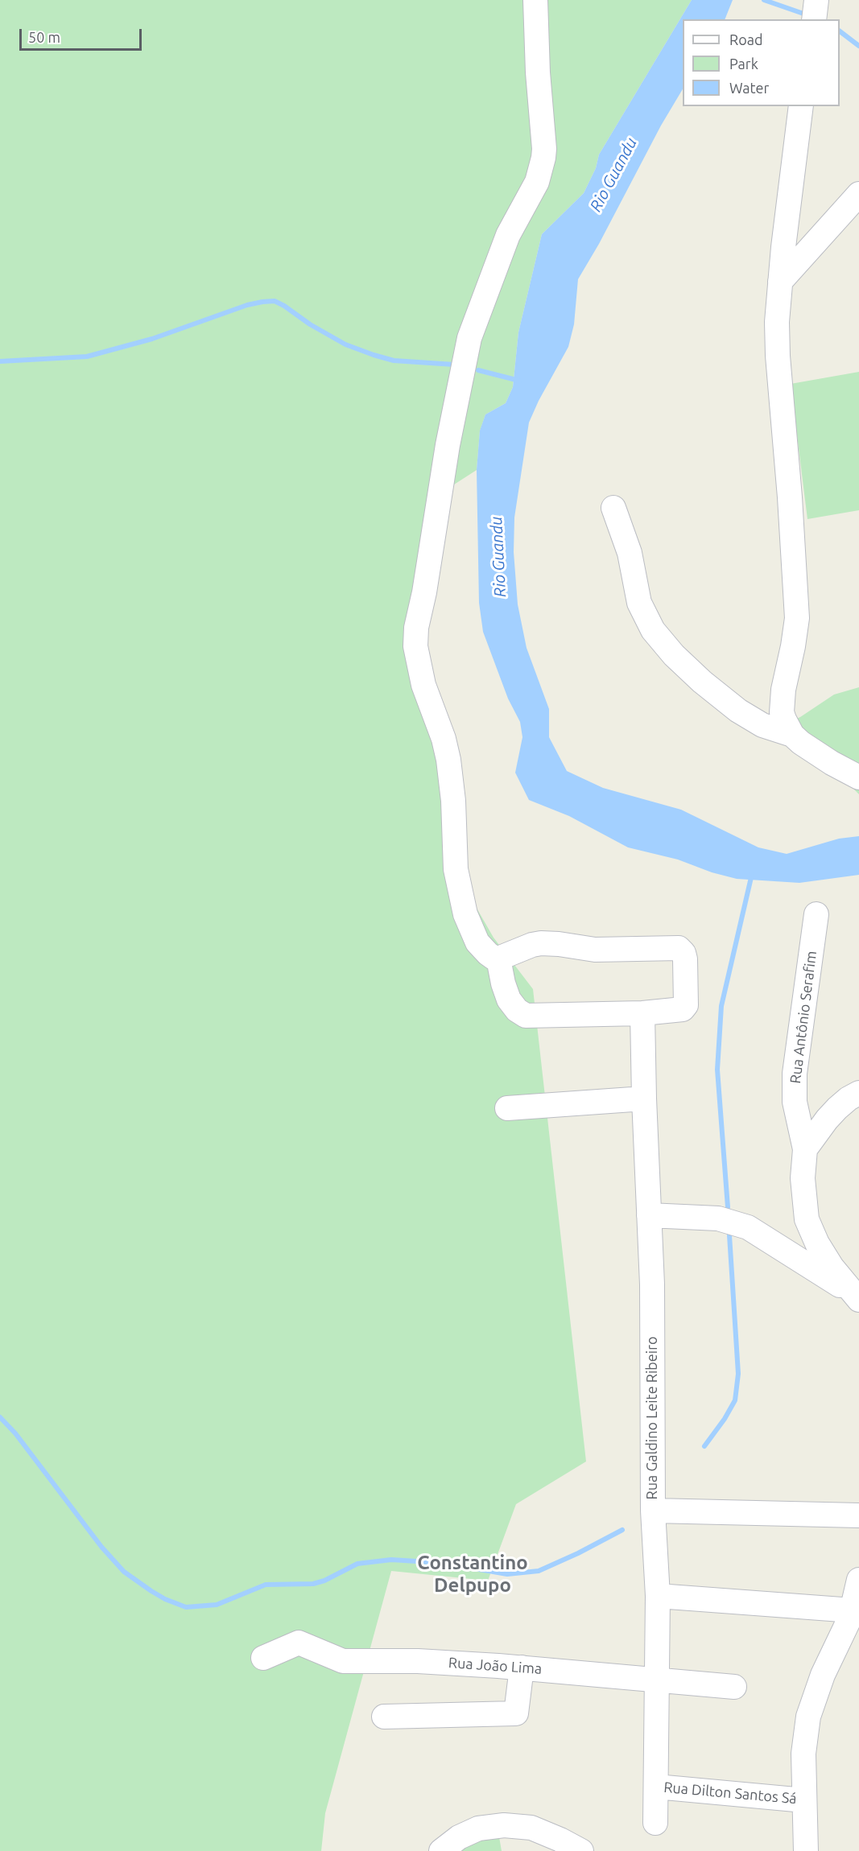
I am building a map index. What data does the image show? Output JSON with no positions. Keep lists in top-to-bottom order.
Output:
{
  "streets": {
    "street": [
      "Rua Antônio Serafim",
      "Rua Galdino Leite Ribeiro",
      "Rua João Lima",
      "Rua Dilton Santos Sá"
    ]
  },
  "crossings": [
    ["Rua Antônio Serafim", "Rua Galdino Leite Ribeiro"],
    ["Rua Galdino Leite Ribeiro", "Rua João Lima"],
    ["Rua Galdino Leite Ribeiro", "Rua Dilton Santos Sá"]
  ],
  "districts": ["Constantino Delpupo"],
  "water": ["Rio Guandu"],
  "legend": ["Road", "Park", "Water"],
  "scale_bar": "50 m"
}
